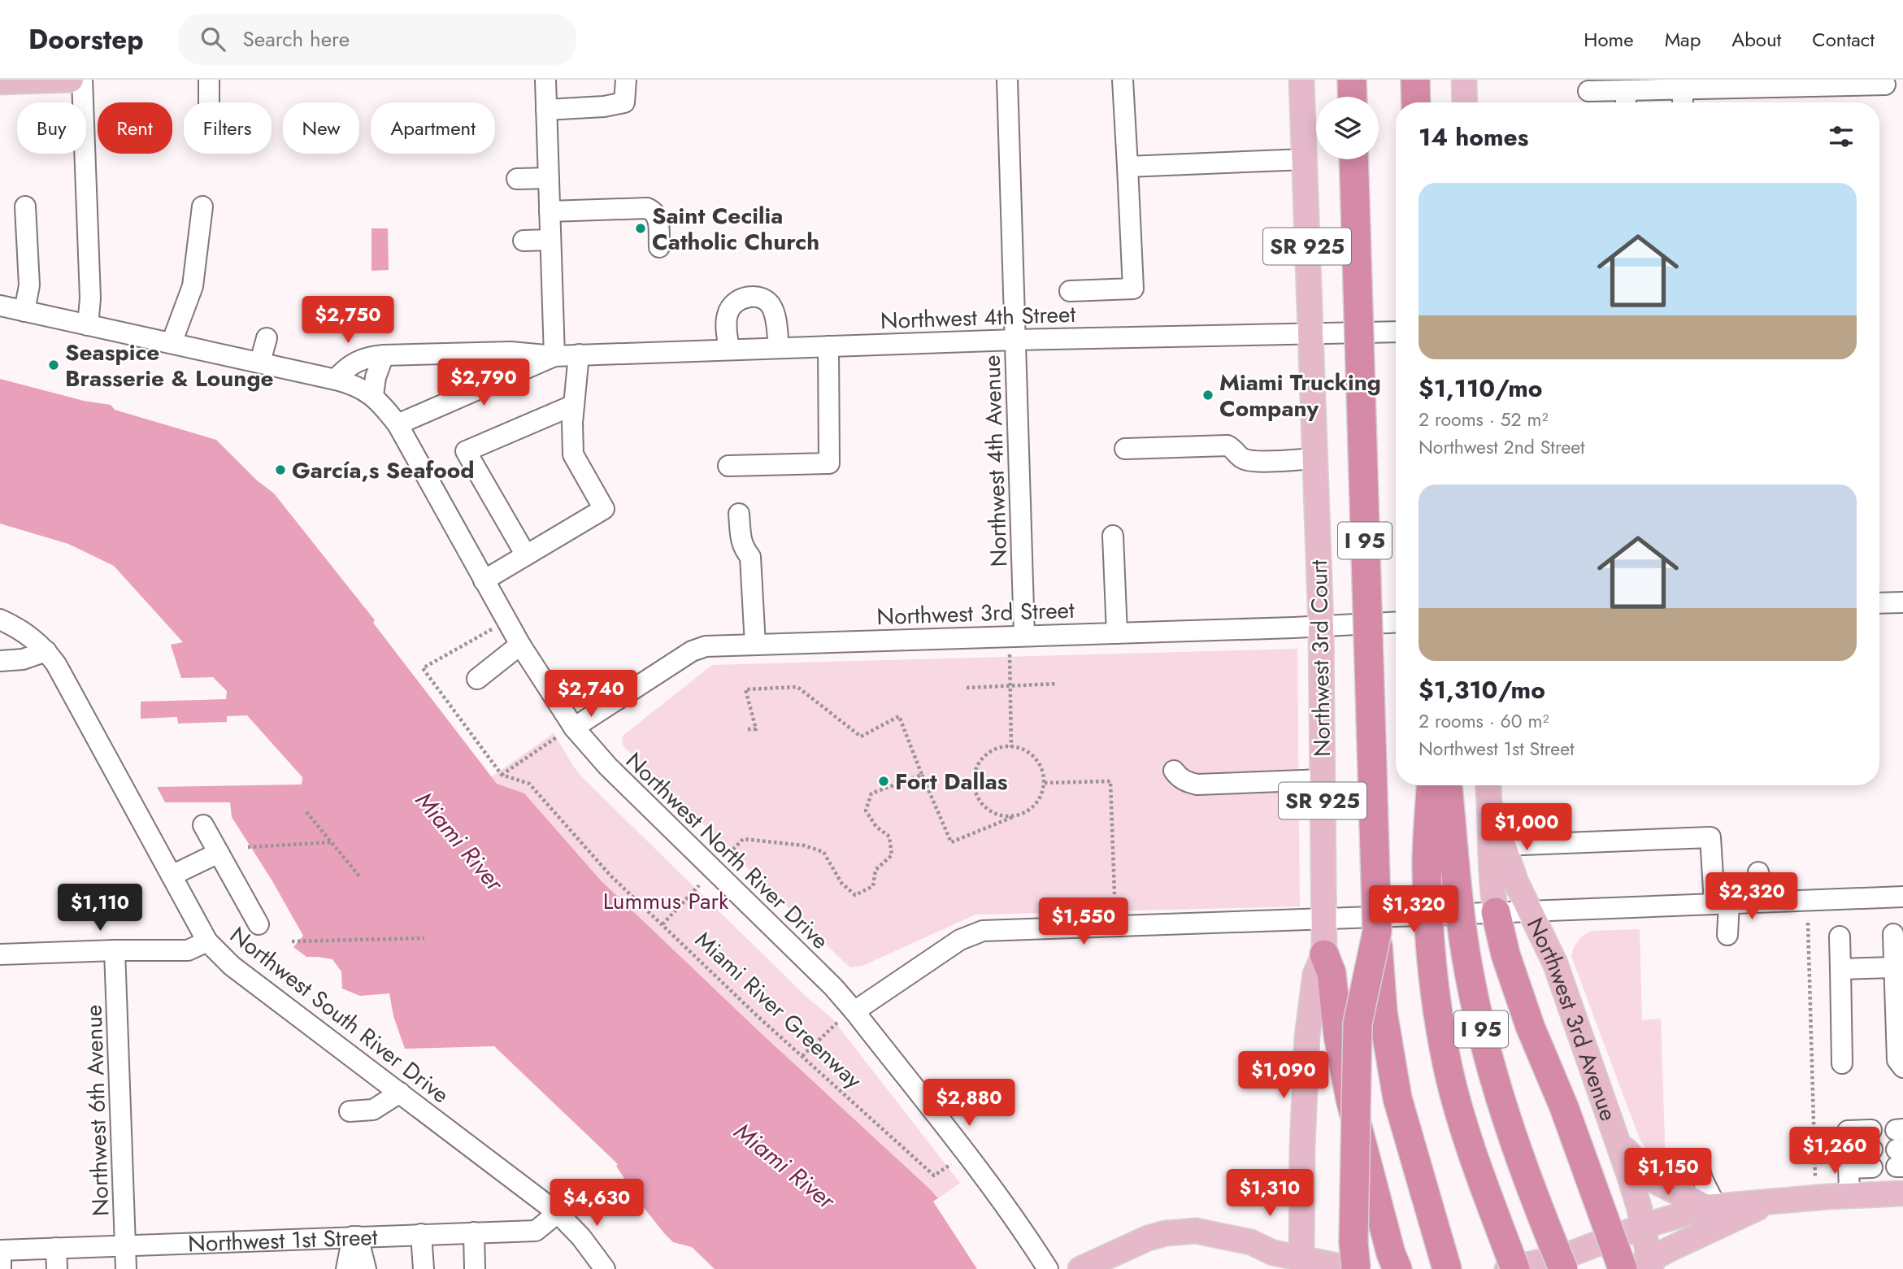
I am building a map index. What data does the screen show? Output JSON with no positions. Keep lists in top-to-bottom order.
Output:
{
  "streets": {
    "highway": ["I 95"],
    "main road": ["SR 925", "Northwest 3rd Court", "Northwest 3rd Avenue"],
    "street": [
      "Northwest 4th Street",
      "Northwest 4th Avenue",
      "Northwest 3rd Street",
      "Northwest North River Drive",
      "Northwest South River Drive",
      "Northwest 6th Avenue",
      "Northwest 1st Street"
    ],
    "path": ["Miami River Greenway"]
  },
  "crossings": [
    ["Northwest 4th Street", "Northwest 4th Avenue"],
    ["Northwest 4th Street", "Northwest 3rd Court"],
    ["Northwest 4th Street", "Northwest North River Drive"],
    ["Northwest 4th Avenue", "Northwest 3rd Street"],
    ["Northwest 3rd Street", "Northwest 3rd Court"],
    ["Northwest 3rd Street", "Northwest North River Drive"],
    ["Northwest South River Drive", "Northwest 1st Street"],
    ["Northwest 6th Avenue", "Northwest 1st Street"]
  ],
  "water": ["Miami River"],
  "parks": ["Lummus Park"],
  "places": [
    "Saint Cecilia Catholic Church",
    "Seaspice Brasserie & Lounge",
    "Miami Trucking Company",
    "García,s Seafood",
    "Fort Dallas"
  ],
  "page": {
    "header": "Doorstep",
    "search": "Search here",
    "nav": [
      "Home",
      "Map",
      "About",
      "Contact"
    ],
    "chip": [
      "Buy",
      "Rent",
      "Filters",
      "New",
      "Apartment"
    ],
    "heading": "14 homes",
    "list": [
      {
        "name": "$1,110/mo",
        "note": "2 rooms · 52 m² · Northwest 2nd Street"
      },
      {
        "name": "$1,310/mo",
        "note": "2 rooms · 60 m² · Northwest 1st Street"
      }
    ],
    "price": [
      "$2,750",
      "$2,790",
      "$2,740",
      "$1,000",
      "$2,320",
      "$1,110",
      "$1,320",
      "$1,550",
      "$1,090",
      "$2,880",
      "$1,260",
      "$1,150",
      "$1,310",
      "$4,630"
    ]
  }
}
